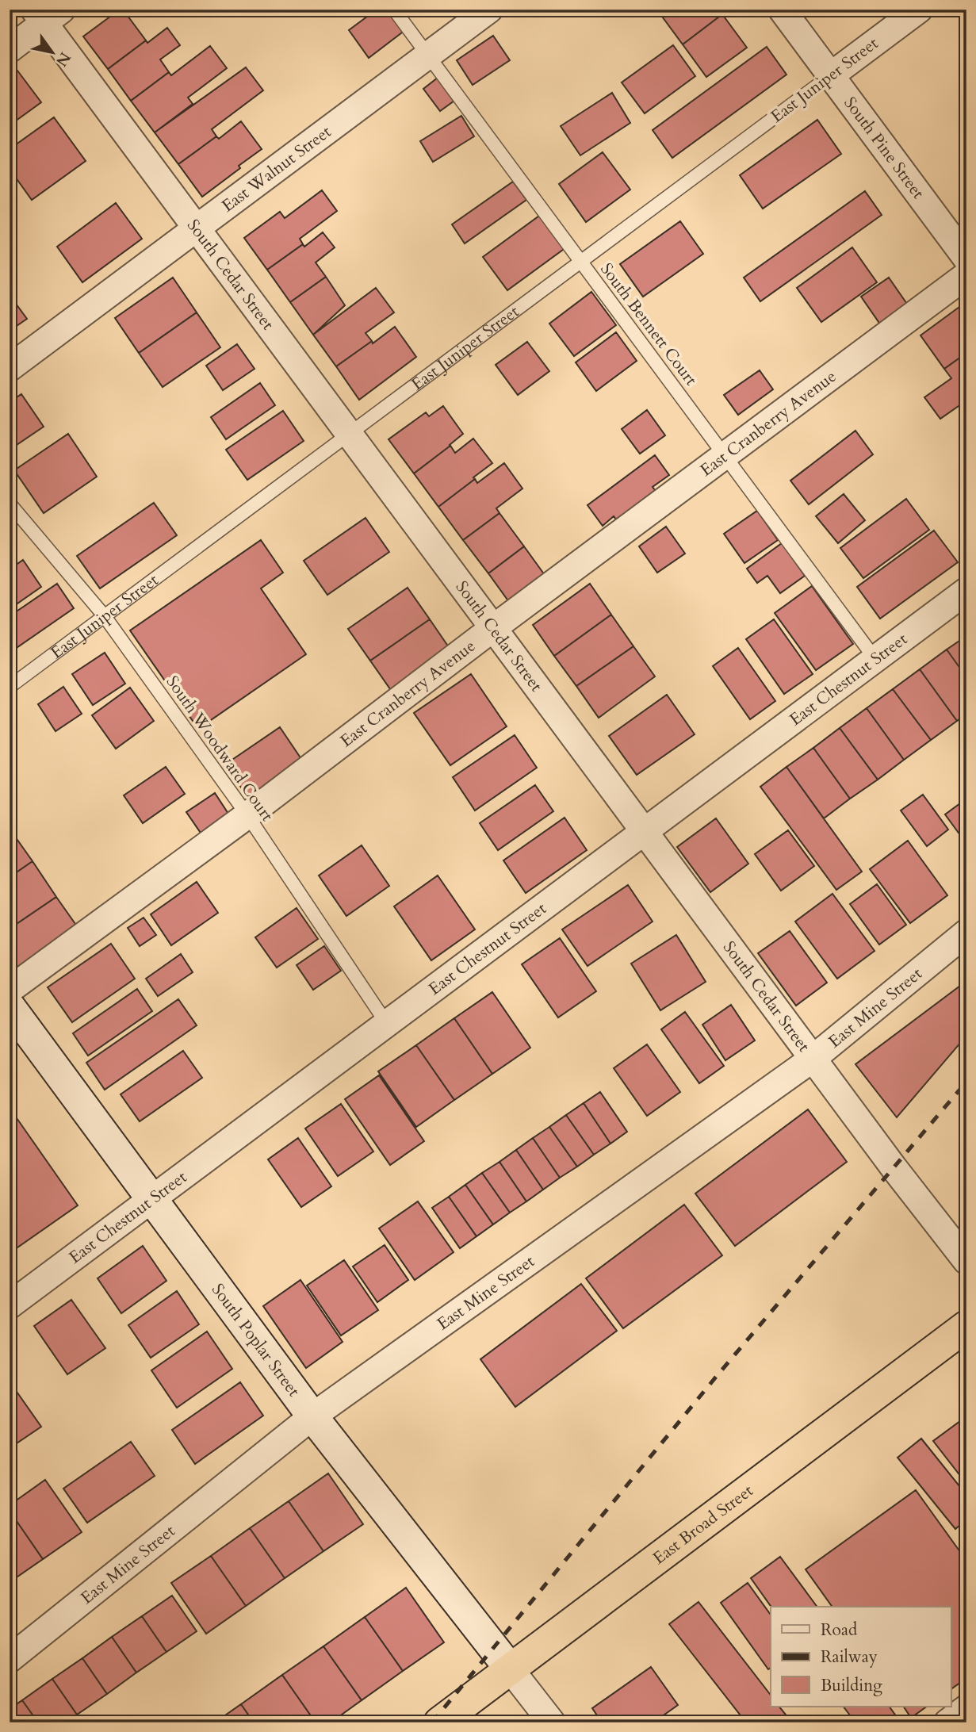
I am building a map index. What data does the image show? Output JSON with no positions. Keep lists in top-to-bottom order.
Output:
{
  "streets": {
    "highway": ["East Broad Street"],
    "main road": ["South Poplar Street"],
    "street": [
      "East Juniper Street",
      "South Pine Street",
      "East Walnut Street",
      "South Cedar Street",
      "East Cranberry Avenue",
      "East Chestnut Street",
      "East Mine Street"
    ],
    "lane": ["South Bennett Court", "South Woodward Court"]
  },
  "crossings": [
    ["East Juniper Street", "South Pine Street"],
    ["East Juniper Street", "South Cedar Street"],
    ["East Juniper Street", "South Bennett Court"],
    ["East Juniper Street", "South Woodward Court"],
    ["East Walnut Street", "South Cedar Street"],
    ["East Walnut Street", "South Bennett Court"],
    ["South Cedar Street", "East Cranberry Avenue"],
    ["South Cedar Street", "East Chestnut Street"],
    ["South Cedar Street", "East Mine Street"],
    ["South Bennett Court", "East Cranberry Avenue"],
    ["South Bennett Court", "East Chestnut Street"],
    ["East Cranberry Avenue", "South Woodward Court"],
    ["East Chestnut Street", "South Woodward Court"],
    ["East Chestnut Street", "South Poplar Street"],
    ["East Mine Street", "South Poplar Street"],
    ["South Poplar Street", "East Broad Street"]
  ],
  "legend": ["Road", "Railway", "Building"],
  "north": "bottom right"
}
